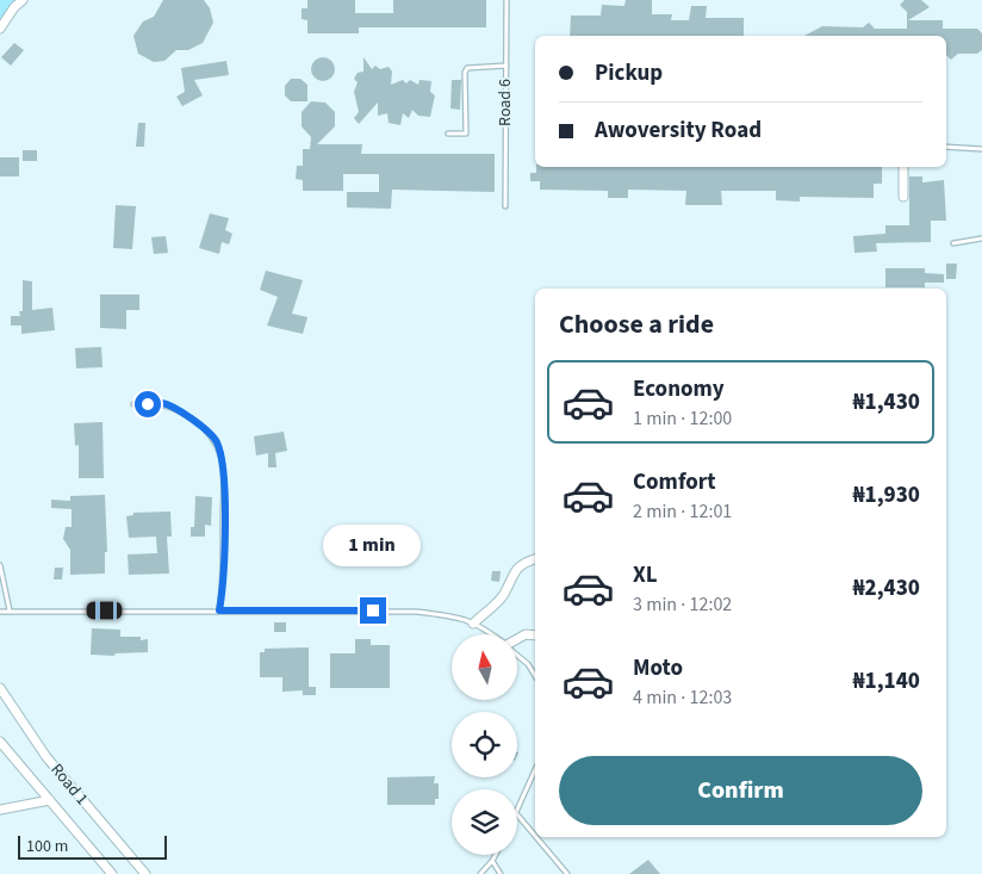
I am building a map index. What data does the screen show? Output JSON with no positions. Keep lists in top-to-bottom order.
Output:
{
  "streets": {
    "street": ["Road 1"],
    "lane": ["Road 6"]
  },
  "scale_bar": "100 m",
  "north": "top",
  "page": {
    "banner": ["Pickup", "Awoversity Road"],
    "heading": "Choose a ride",
    "list": [
      {
        "name": "Economy",
        "note": "1 min · 12:00",
        "value": "₦1,430"
      },
      {
        "name": "Comfort",
        "note": "2 min · 12:01",
        "value": "₦1,930"
      },
      {
        "name": "XL",
        "note": "3 min · 12:02",
        "value": "₦2,430"
      },
      {
        "name": "Moto",
        "note": "4 min · 12:03",
        "value": "₦1,140"
      }
    ],
    "bubble": "1 min",
    "buttons": "Confirm",
    "scale": "100 m"
  }
}
